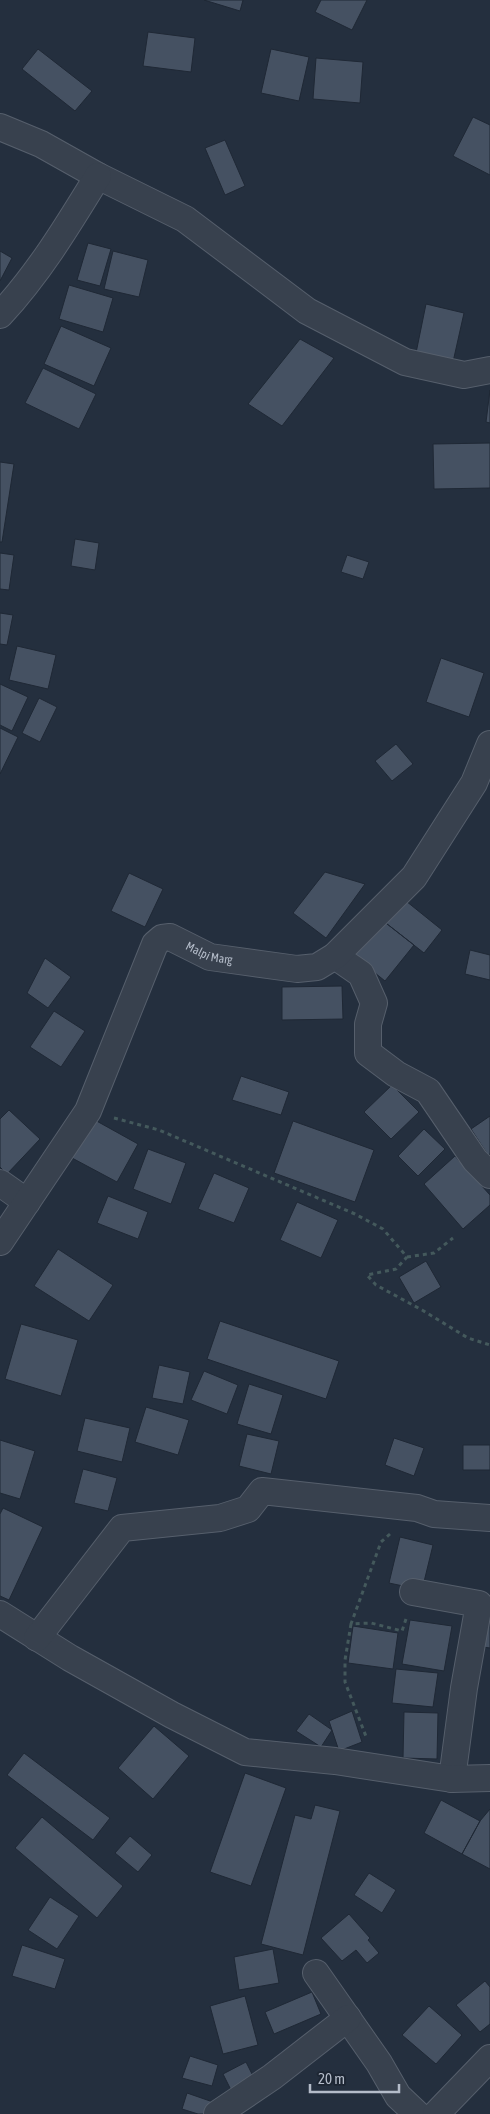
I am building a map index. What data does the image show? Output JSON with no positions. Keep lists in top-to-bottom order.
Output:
{
  "streets": {
    "street": ["Malpi Marg"]
  },
  "scale_bar": "20 m"
}
